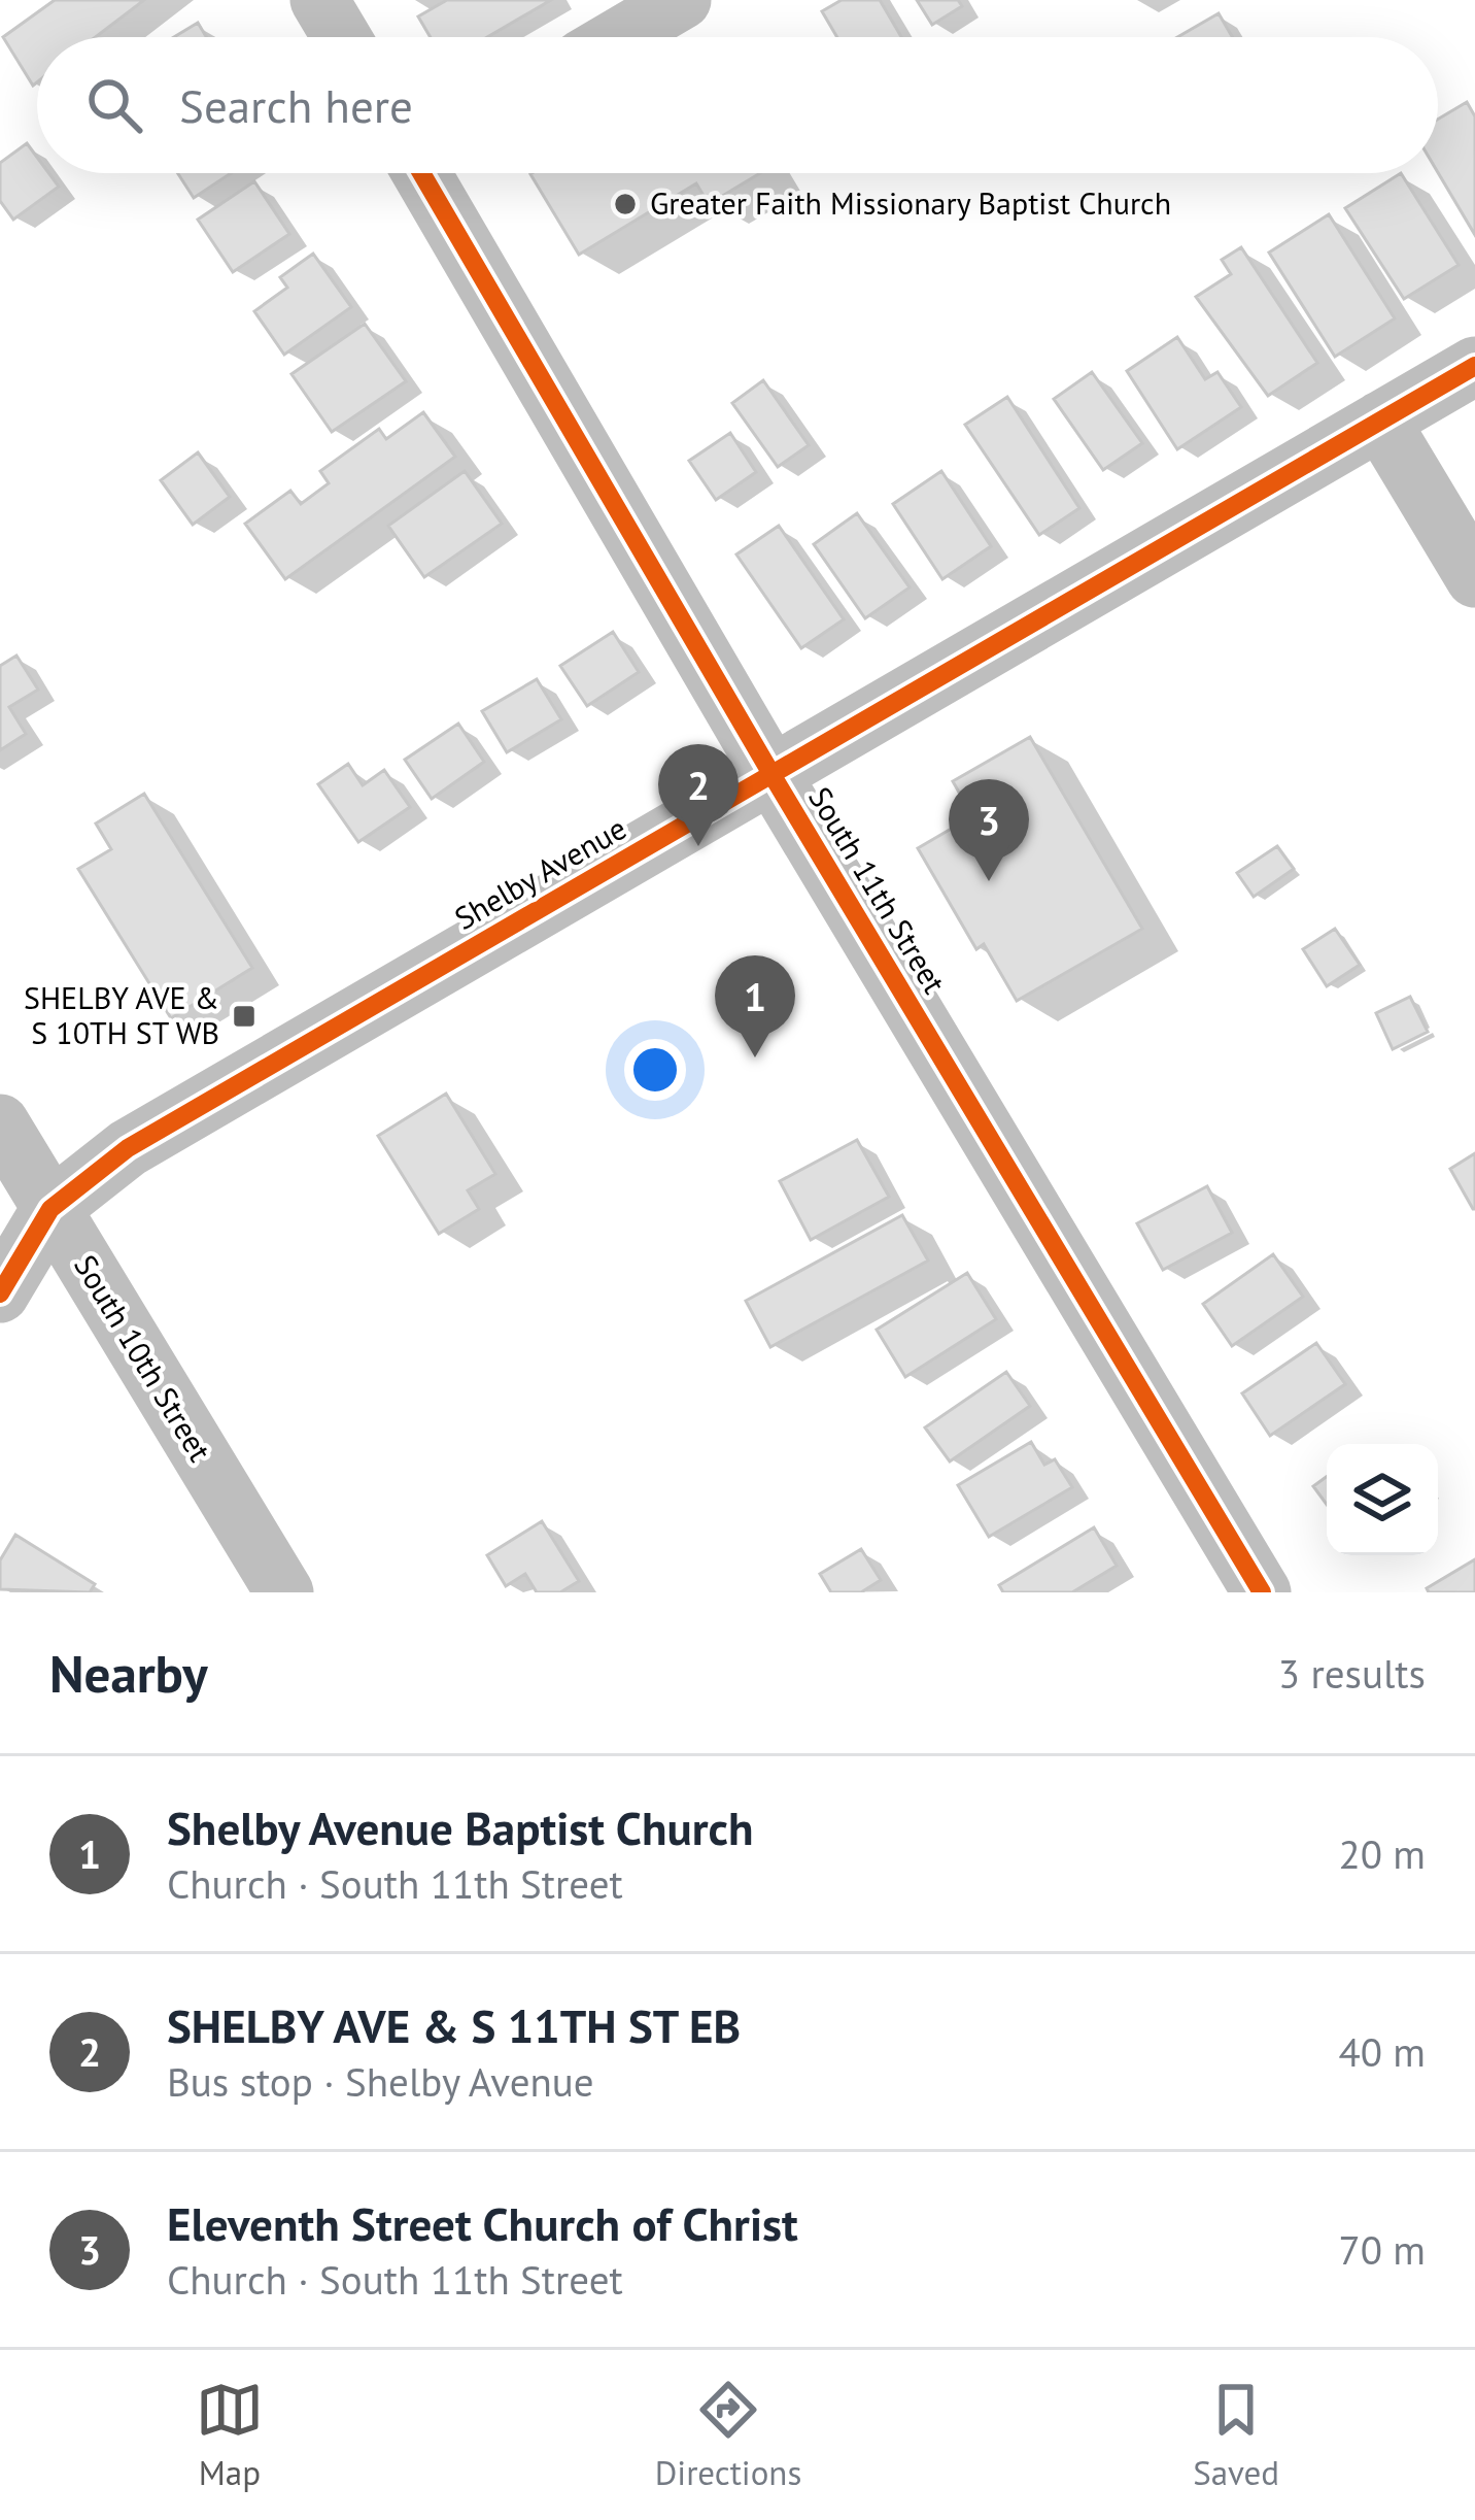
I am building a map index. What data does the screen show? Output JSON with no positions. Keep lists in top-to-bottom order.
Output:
{
  "streets": {
    "street": ["Shelby Avenue", "South 11th Street", "South 10th Street"]
  },
  "crossings": [
    ["Shelby Avenue", "South 11th Street"],
    ["Shelby Avenue", "South 10th Street"]
  ],
  "places": {
    "other": ["Greater Faith Missionary Baptist Church"],
    "transit": ["SHELBY AVE & S 10TH ST WB"]
  },
  "page": {
    "search": "Search here",
    "pins": ["2", "3", "1"],
    "heading": ["Nearby", "3 results"],
    "list": [
      {
        "mark": "1",
        "name": "Shelby Avenue Baptist Church",
        "note": "Church · South 11th Street",
        "value": "20 m"
      },
      {
        "mark": "2",
        "name": "SHELBY AVE & S 11TH ST EB",
        "note": "Bus stop · Shelby Avenue",
        "value": "40 m"
      },
      {
        "mark": "3",
        "name": "Eleventh Street Church of Christ",
        "note": "Church · South 11th Street",
        "value": "70 m"
      }
    ],
    "nav": ["Map", "Directions", "Saved"]
  }
}
